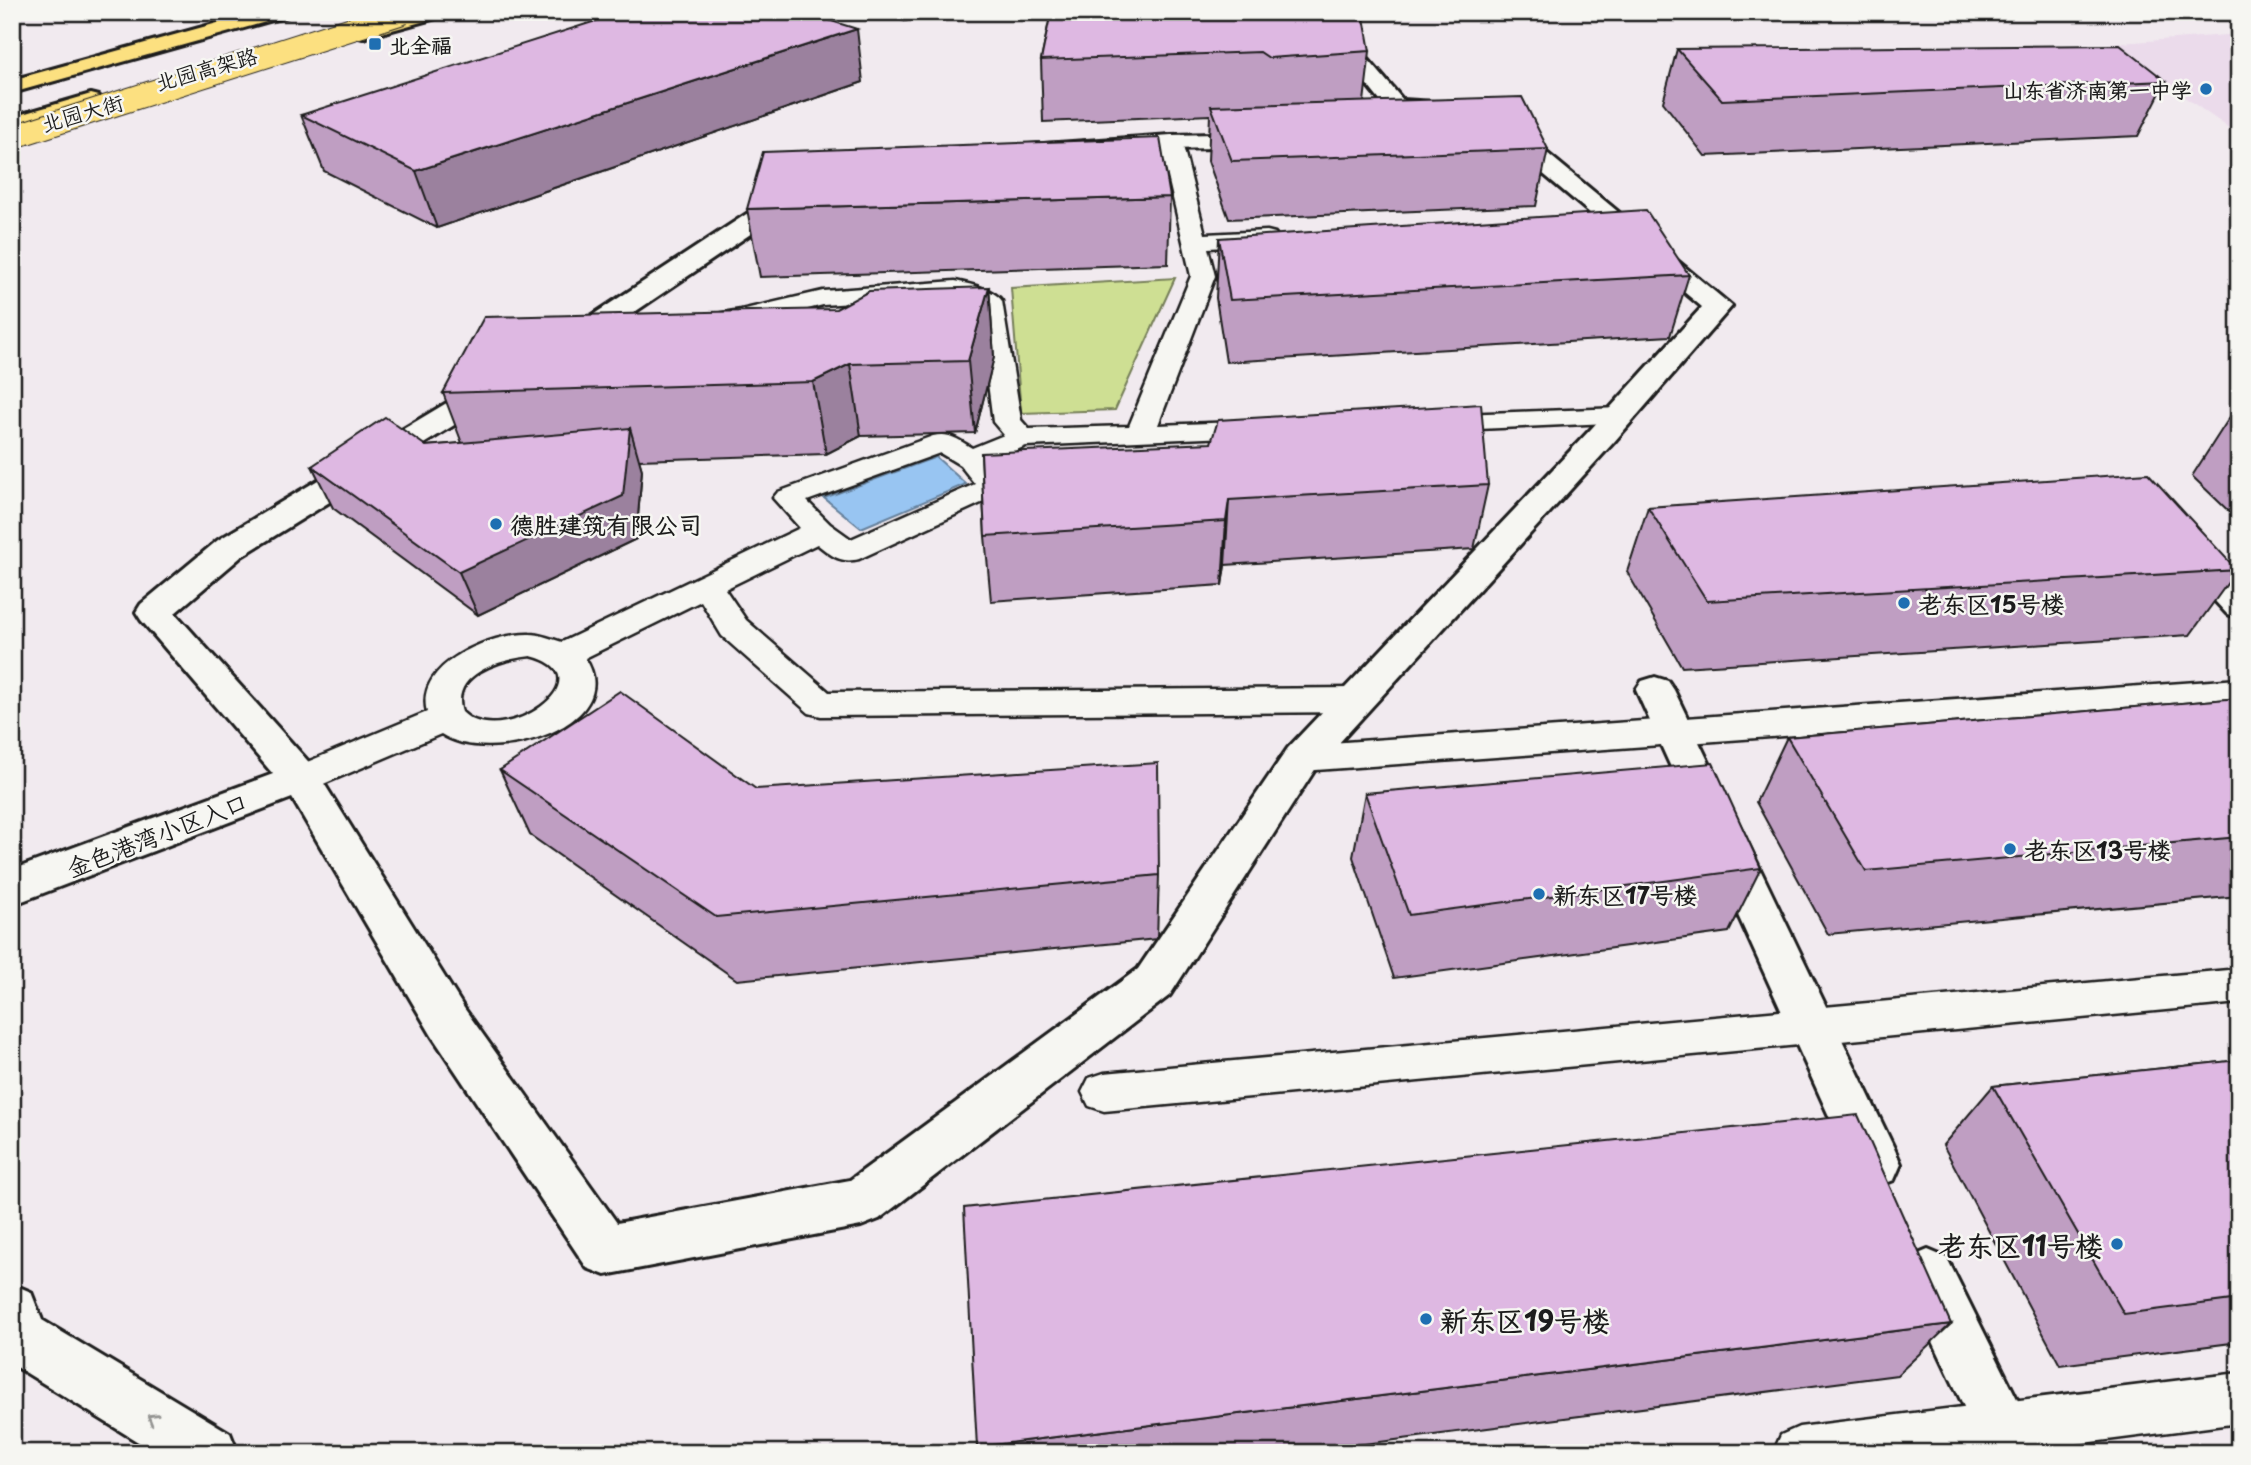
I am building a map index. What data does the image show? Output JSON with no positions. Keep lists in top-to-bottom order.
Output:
{
  "streets": {
    "main road": ["北园高架路", "北园大街"],
    "street": ["金色港湾小区入口"]
  },
  "crossings": [
    ["北园高架路", "北园大街"]
  ],
  "places": {
    "transit": ["北全福"],
    "other": [
      "山东省济南第一中学",
      "德胜建筑有限公司",
      "老东区15号楼",
      "老东区13号楼",
      "新东区17号楼",
      "老东区11号楼",
      "新东区19号楼"
    ]
  }
}
